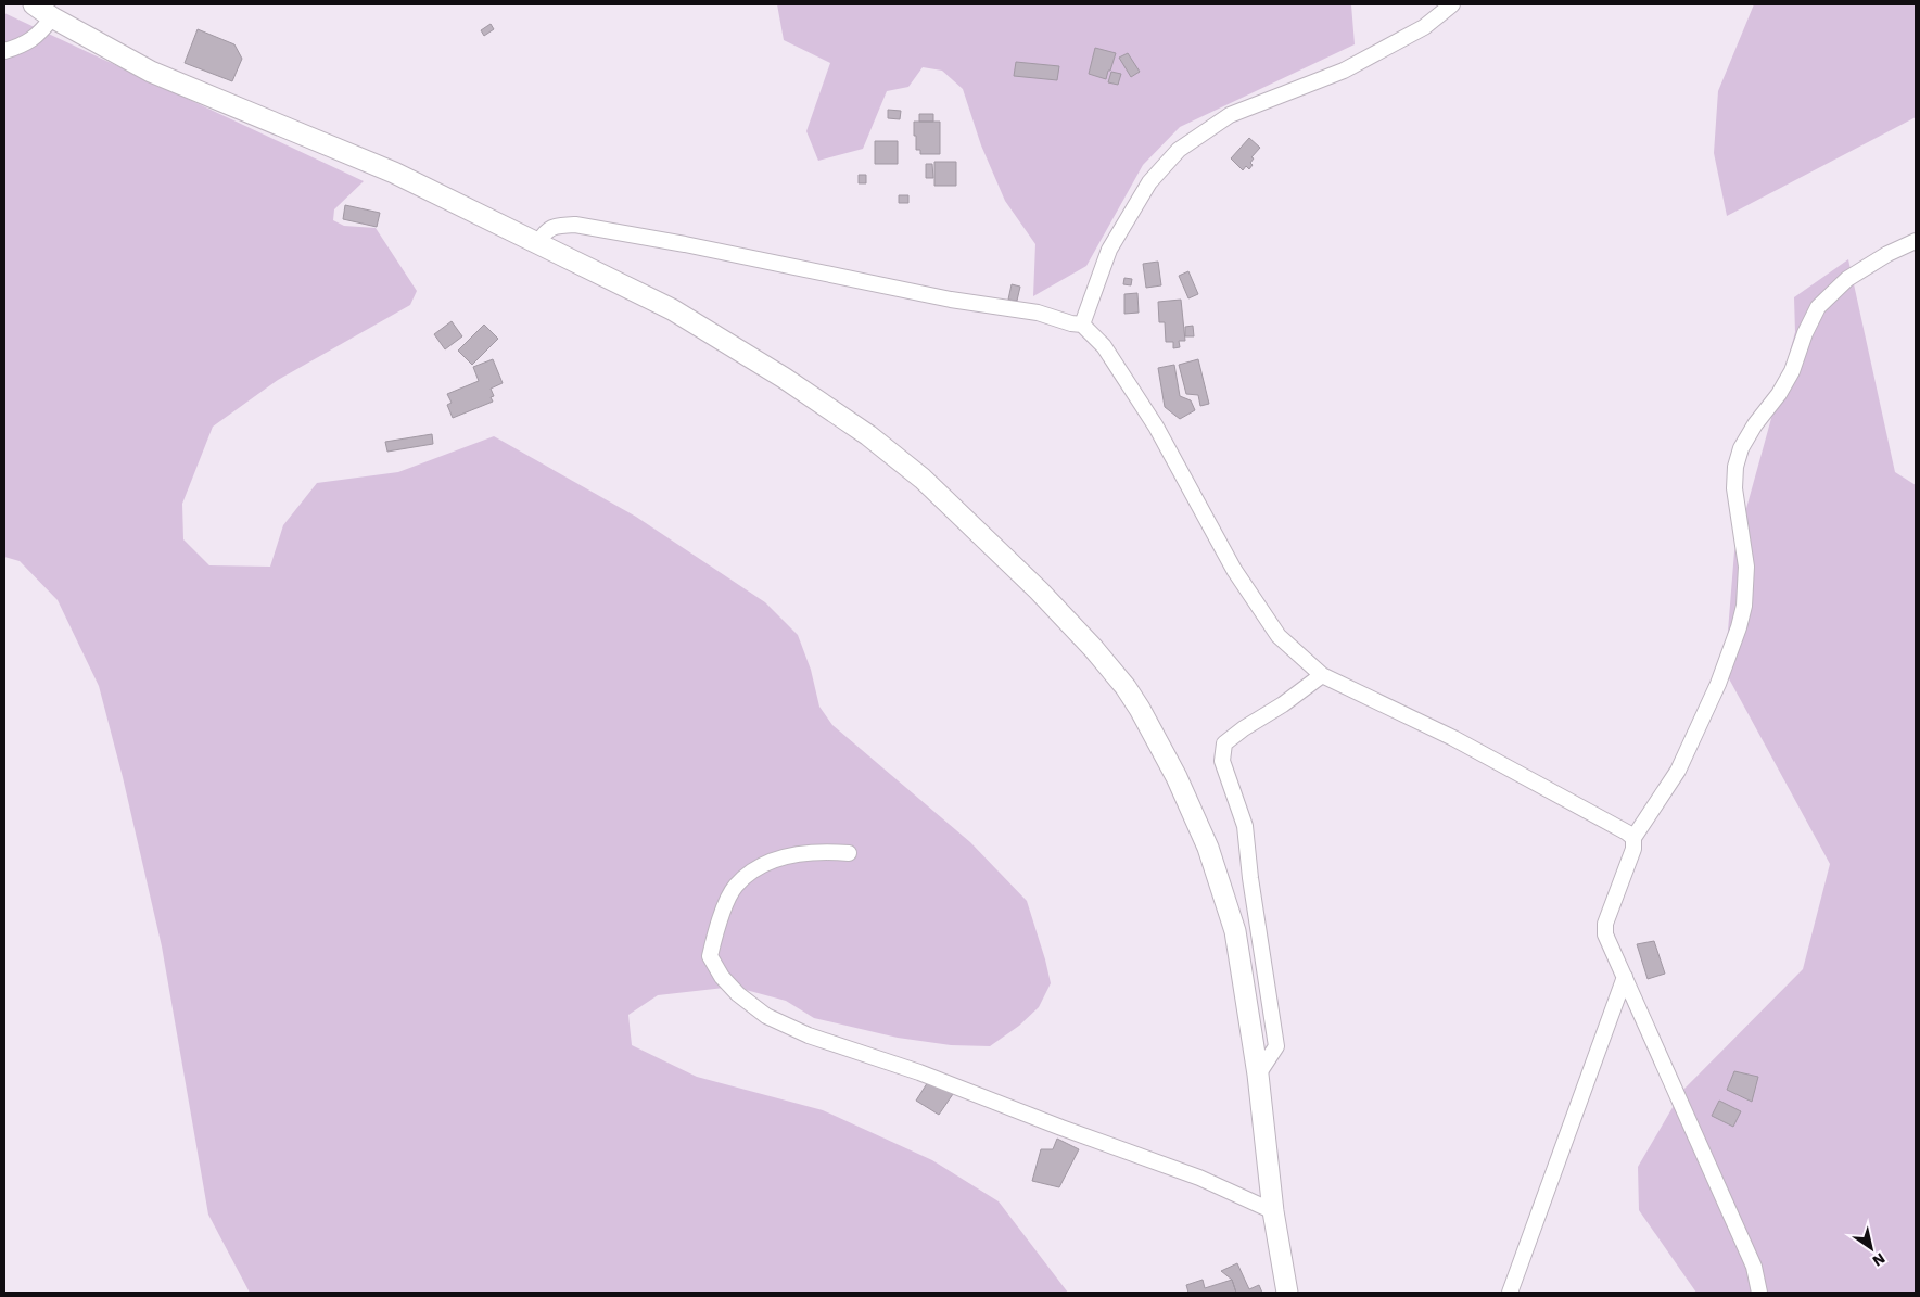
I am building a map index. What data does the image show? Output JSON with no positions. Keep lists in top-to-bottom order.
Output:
{
  "north": "bottom right"
}
